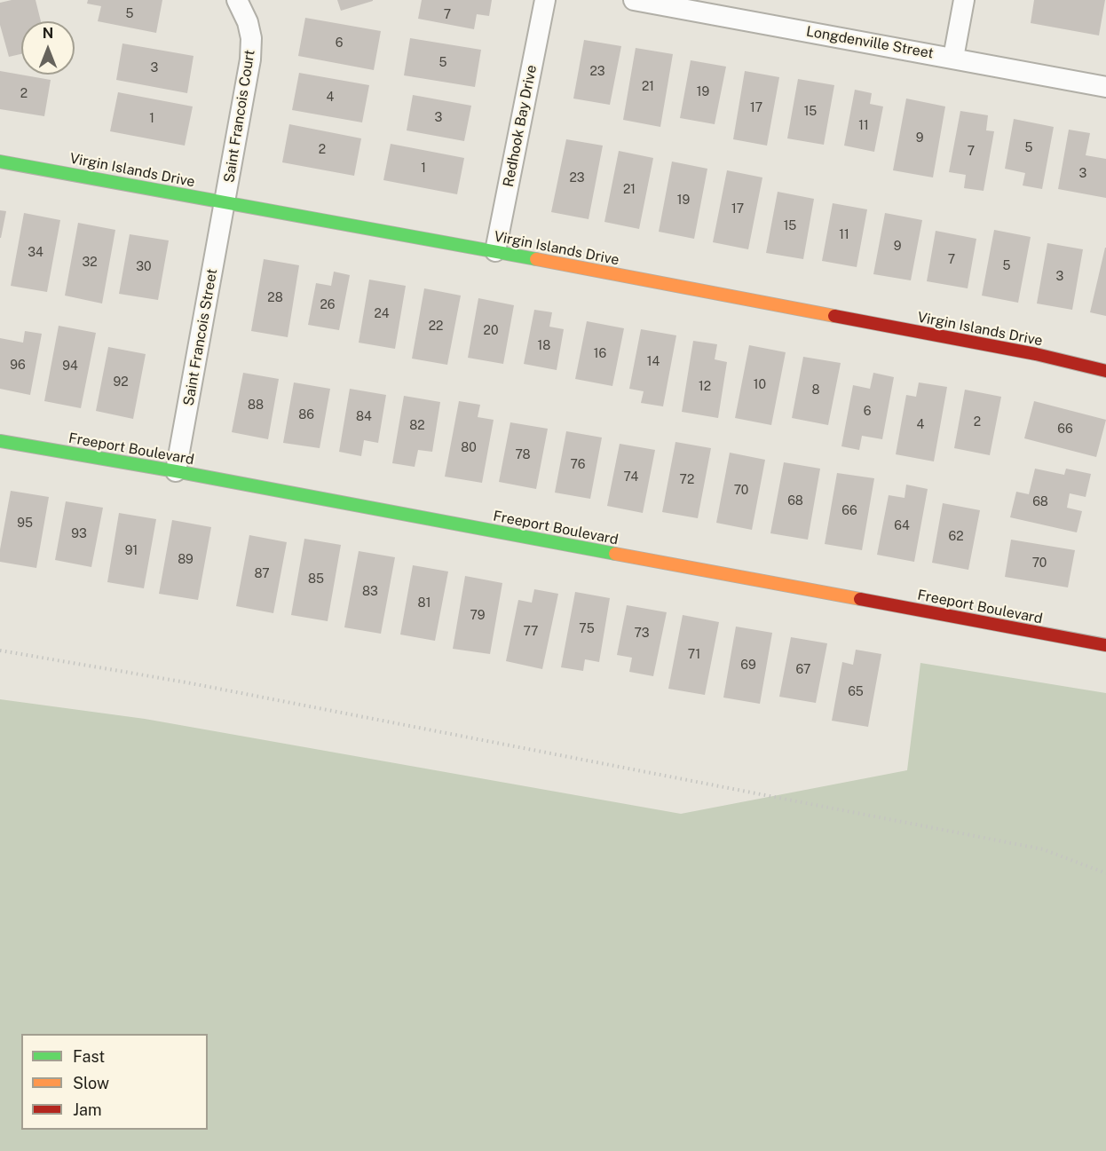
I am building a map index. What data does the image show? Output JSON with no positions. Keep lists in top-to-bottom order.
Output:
{
  "streets": {
    "street": [
      "Longdenville Street",
      "Saint Francois Court",
      "Redhook Bay Drive",
      "Virgin Islands Drive",
      "Saint Francois Street",
      "Freeport Boulevard"
    ]
  },
  "crossings": [
    ["Saint Francois Court", "Virgin Islands Drive"],
    ["Saint Francois Court", "Saint Francois Street"],
    ["Redhook Bay Drive", "Virgin Islands Drive"],
    ["Virgin Islands Drive", "Saint Francois Street"],
    ["Saint Francois Street", "Freeport Boulevard"]
  ],
  "house_numbers": [
    "5",
    "7",
    "6",
    "5",
    "3",
    "23",
    "21",
    "19",
    "2",
    "4",
    "17",
    "15",
    "3",
    "1",
    "11",
    "9",
    "5",
    "2",
    "7",
    "1",
    "3",
    "23",
    "21",
    "19",
    "17",
    "15",
    "11",
    "9",
    "34",
    "7",
    "32",
    "5",
    "30",
    "3",
    "28",
    "26",
    "24",
    "22",
    "20",
    "18",
    "16",
    "14",
    "96",
    "94",
    "92",
    "10",
    "12",
    "8",
    "88",
    "6",
    "86",
    "84",
    "2",
    "4",
    "82",
    "66",
    "80",
    "78",
    "76",
    "74",
    "72",
    "70",
    "68",
    "68",
    "66",
    "95",
    "64",
    "93",
    "62",
    "91",
    "89",
    "70",
    "87",
    "85",
    "83",
    "81",
    "79",
    "75",
    "77",
    "73",
    "71",
    "69",
    "67",
    "65"
  ],
  "legend": ["Fast", "Slow", "Jam"],
  "north": "top"
}
